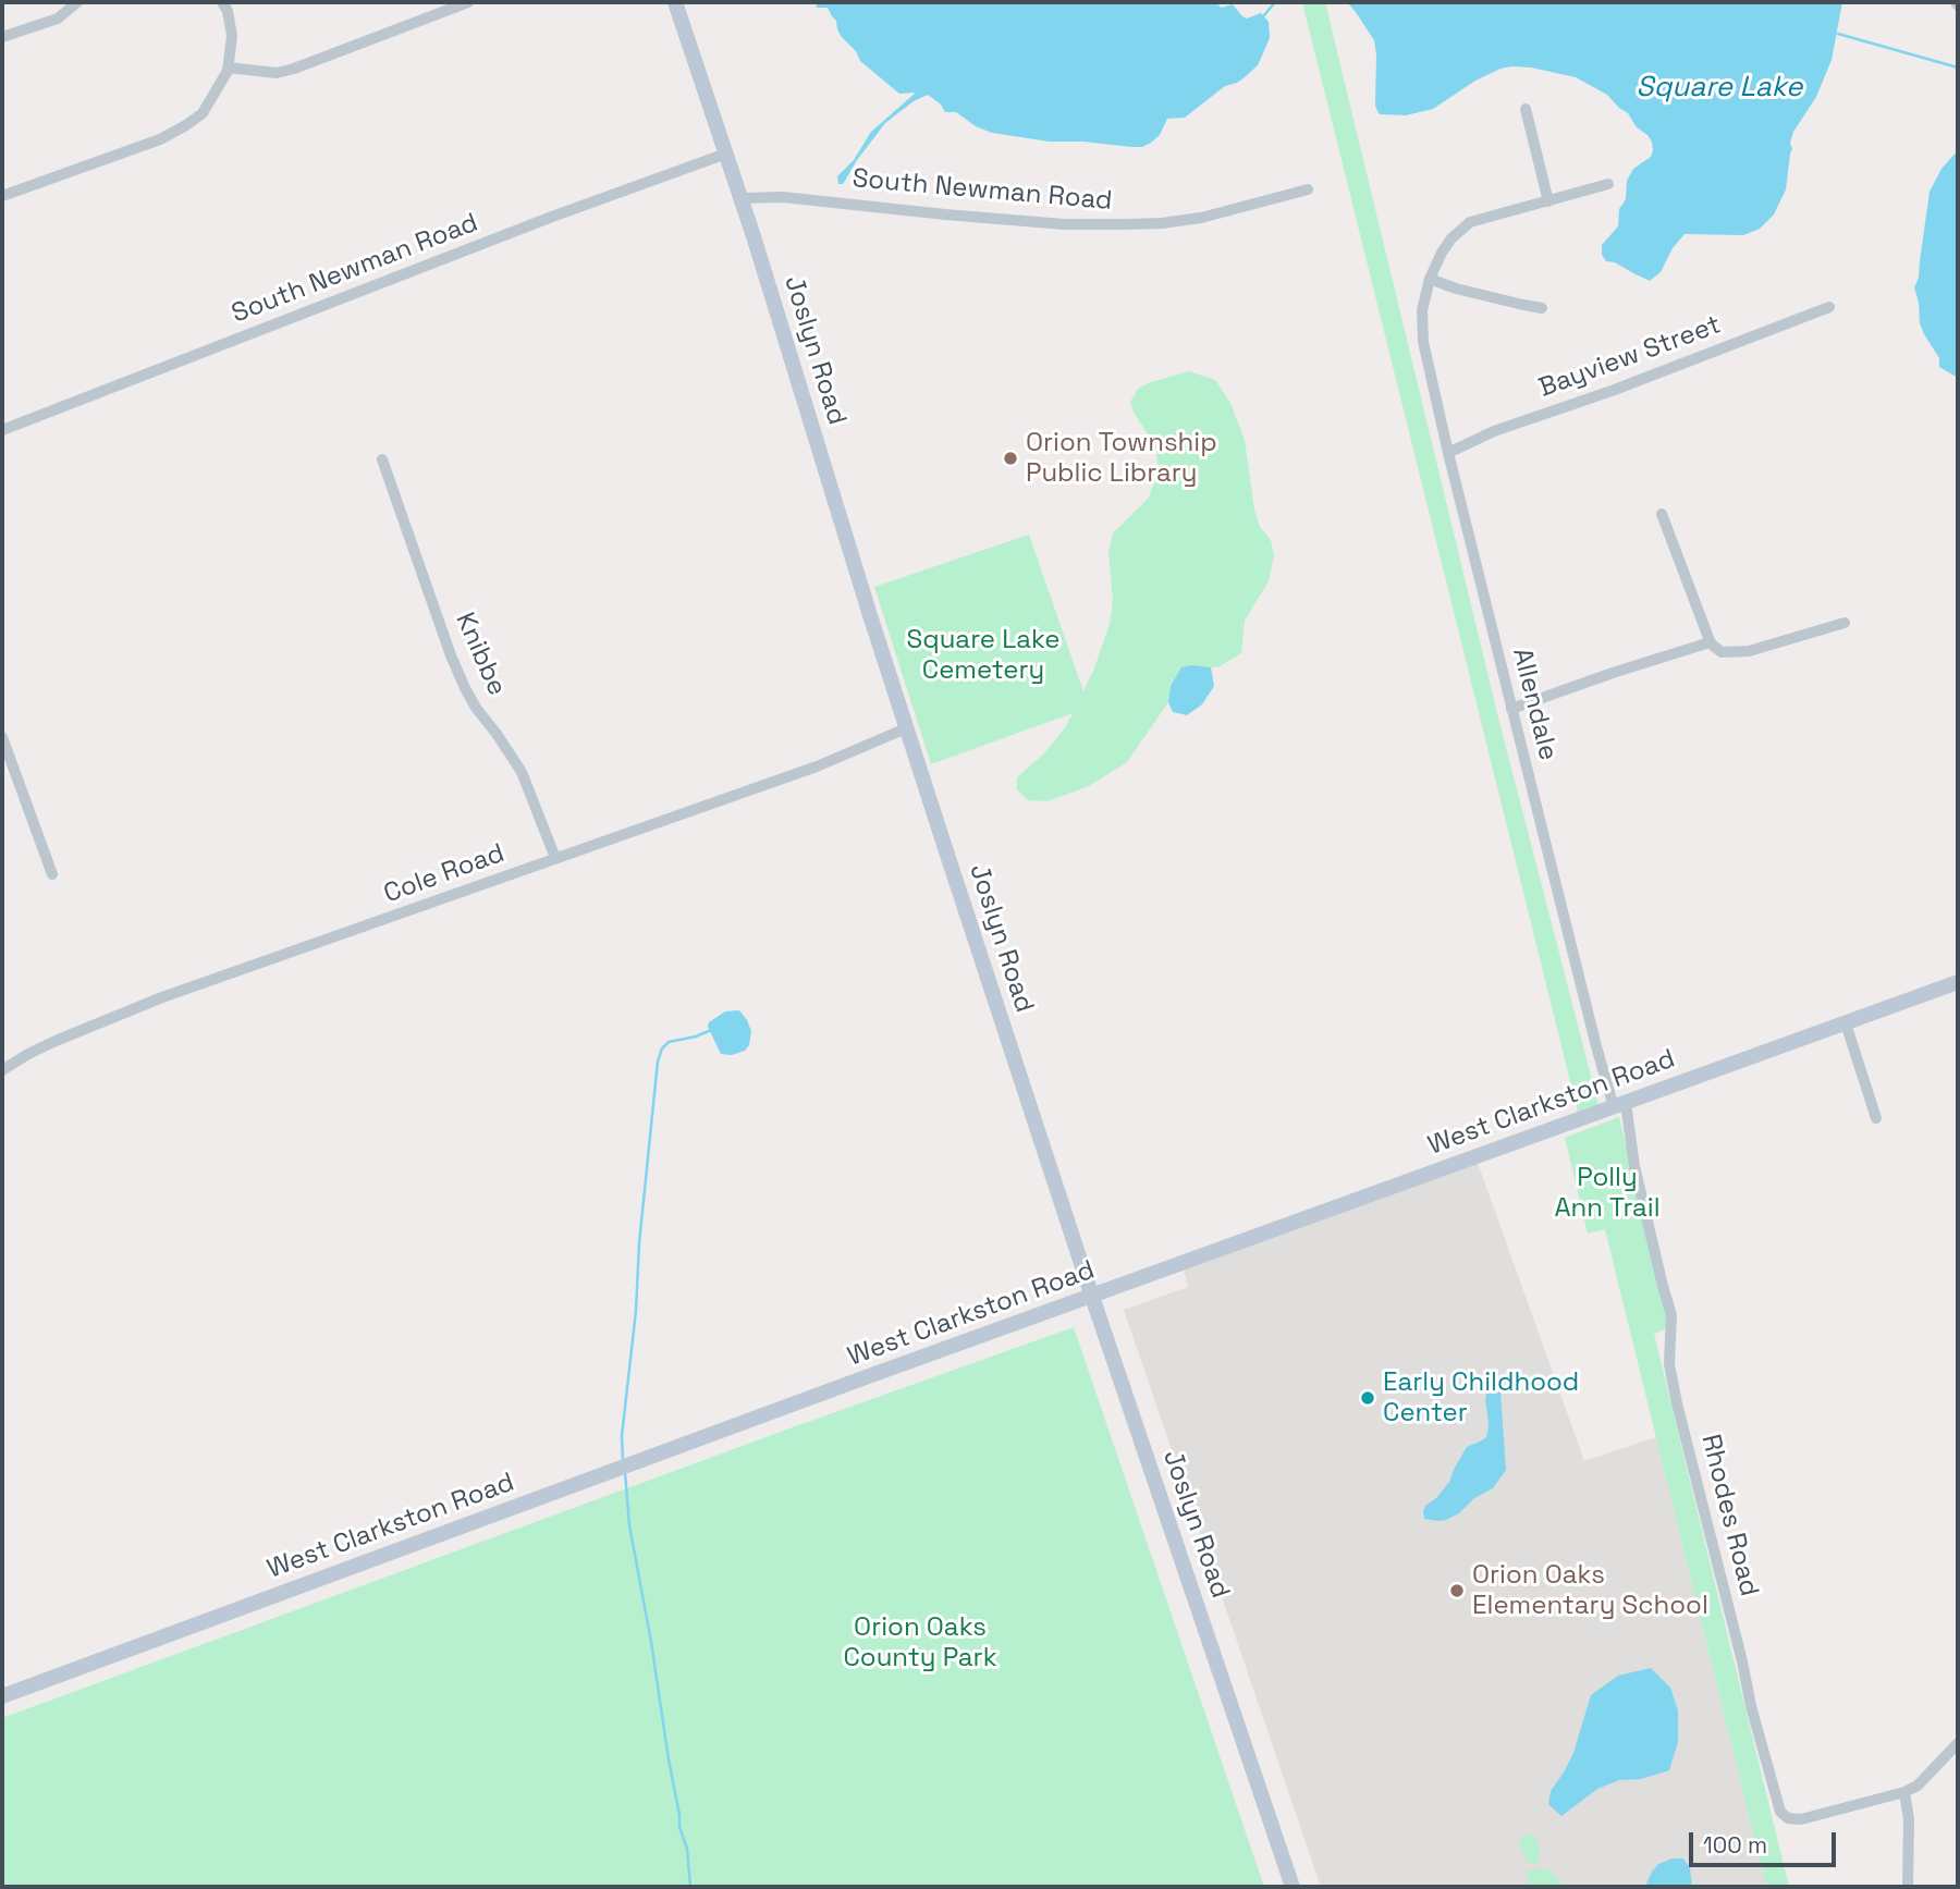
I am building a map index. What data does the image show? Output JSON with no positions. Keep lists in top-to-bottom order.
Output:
{
  "streets": {
    "main road": ["Joslyn Road", "West Clarkston Road"],
    "street": [
      "South Newman Road",
      "Bayview Street",
      "Knibbe",
      "Allendale",
      "Cole Road",
      "Rhodes Road"
    ]
  },
  "crossings": [
    ["South Newman Road", "Joslyn Road"],
    ["Joslyn Road", "Cole Road"],
    ["Joslyn Road", "West Clarkston Road"],
    ["Bayview Street", "Allendale"],
    ["Knibbe", "Cole Road"],
    ["Allendale", "West Clarkston Road"],
    ["Allendale", "Rhodes Road"],
    ["West Clarkston Road", "Rhodes Road"]
  ],
  "water": ["Square Lake"],
  "parks": ["Square Lake Cemetery", "Polly Ann Trail", "Orion Oaks County Park"],
  "places": ["Orion Township Public Library", "Early Childhood Center", "Orion Oaks Elementary School"],
  "scale_bar": "100 m"
}
